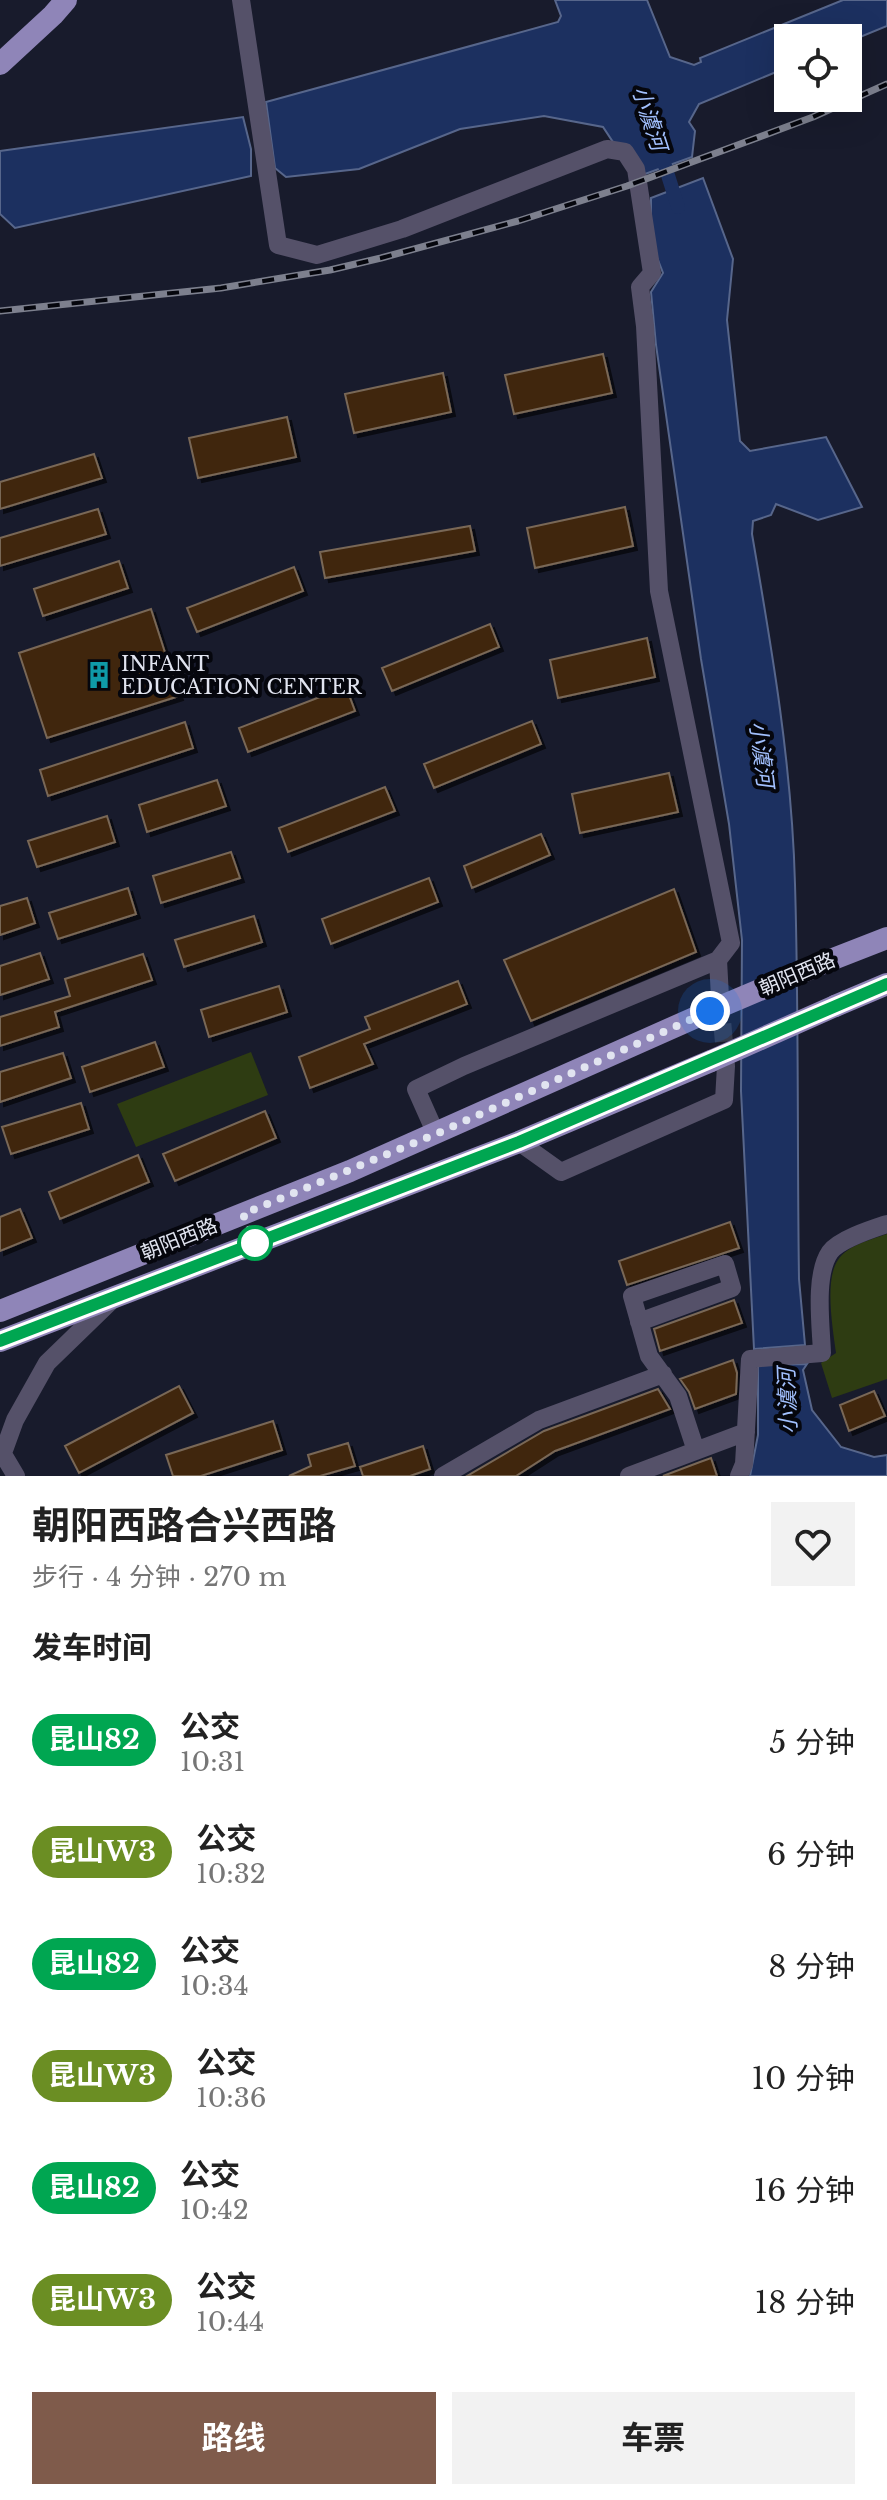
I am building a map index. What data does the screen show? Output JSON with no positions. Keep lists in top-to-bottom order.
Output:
{
  "streets": {
    "main road": ["朝阳西路"]
  },
  "water": ["小澞河"],
  "places": {
    "building": ["INFANT EDUCATION CENTER"]
  },
  "lines": ["bus line 昆山82"],
  "page": {
    "heading": [
      ["朝阳西路合兴西路", "步行 · 4 分钟 · 270 m"],
      "发车时间"
    ],
    "list": [
      {
        "mark": "昆山82",
        "name": "公交",
        "note": "10:31",
        "value": "5 分钟"
      },
      {
        "mark": "昆山W3",
        "name": "公交",
        "note": "10:32",
        "value": "6 分钟"
      },
      {
        "mark": "昆山82",
        "name": "公交",
        "note": "10:34",
        "value": "8 分钟"
      },
      {
        "mark": "昆山W3",
        "name": "公交",
        "note": "10:36",
        "value": "10 分钟"
      },
      {
        "mark": "昆山82",
        "name": "公交",
        "note": "10:42",
        "value": "16 分钟"
      },
      {
        "mark": "昆山W3",
        "name": "公交",
        "note": "10:44",
        "value": "18 分钟"
      }
    ],
    "buttons": ["路线", "车票"]
  }
}
